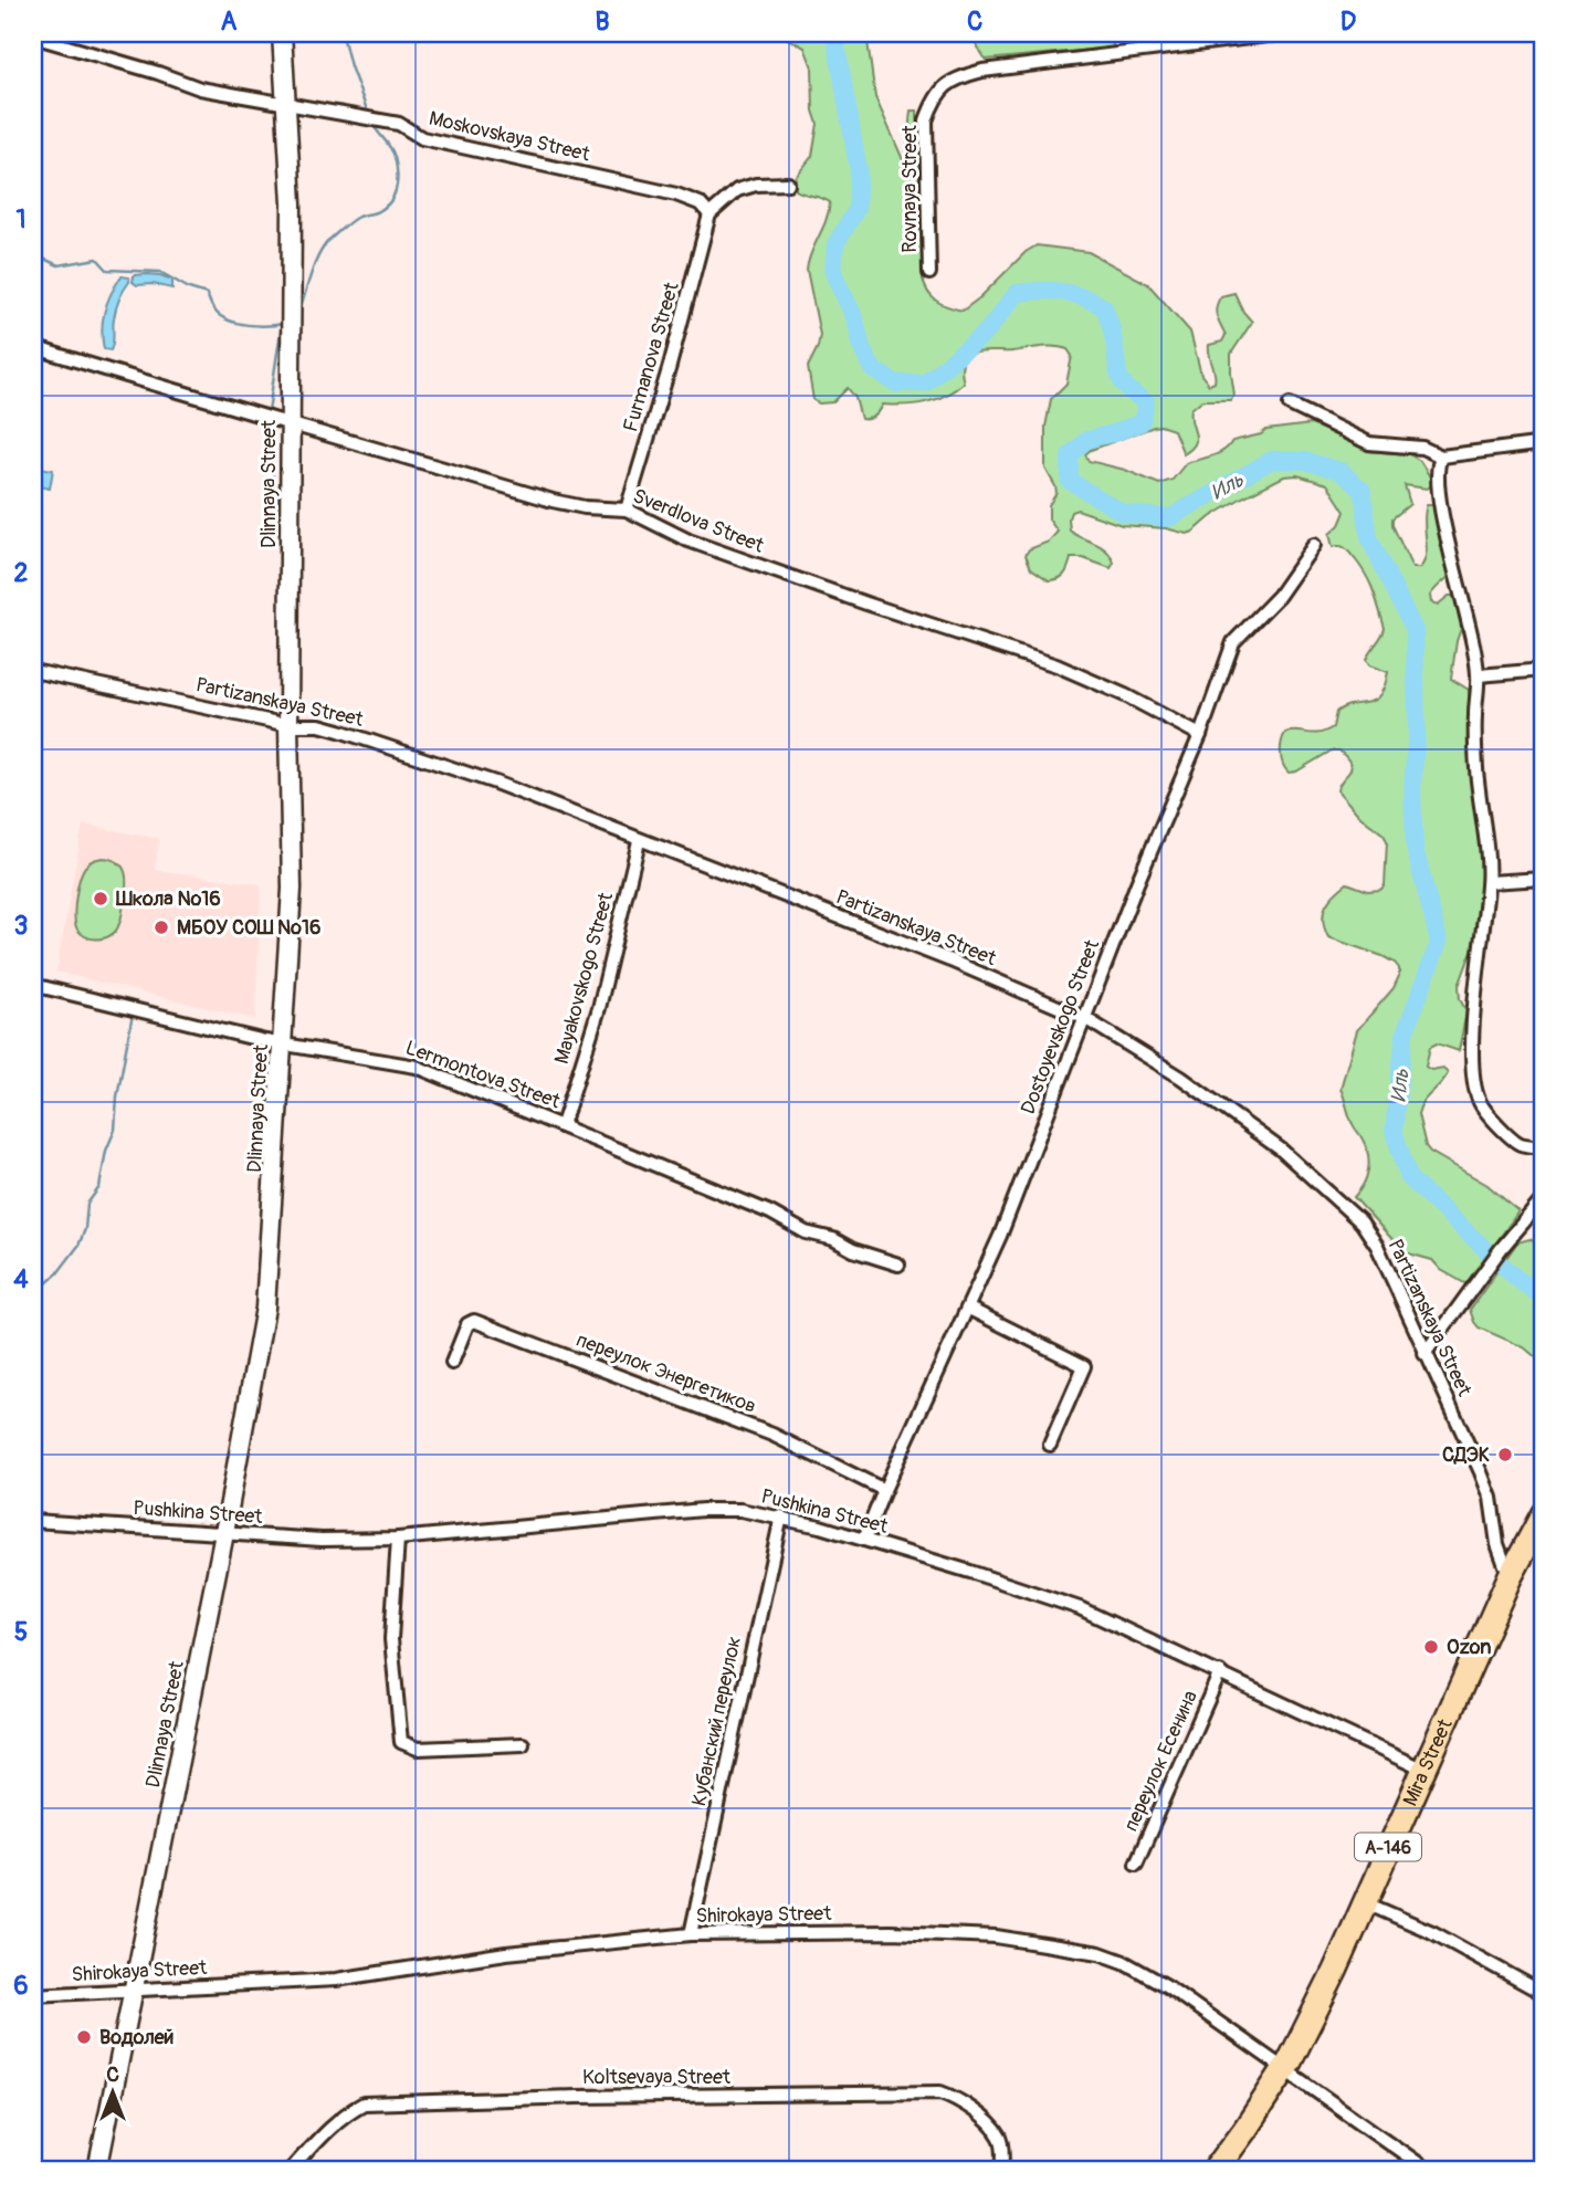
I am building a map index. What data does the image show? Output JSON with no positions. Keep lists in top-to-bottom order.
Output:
{
  "streets": {
    "highway": ["Mira Street", "А-146"],
    "main road": ["Dlinnaya Street"],
    "street": [
      "Moskovskaya Street",
      "Rovnaya Street",
      "Furmanova Street",
      "Sverdlova Street",
      "Partizanskaya Street",
      "Mayakovskogo Street",
      "Dostoyevskogo Street",
      "Lermontova Street",
      "переулок Энергетиков",
      "Pushkina Street",
      "Кубанский переулок",
      "переулок Есенина",
      "Shirokaya Street",
      "Koltsevaya Street"
    ]
  },
  "crossings": [
    ["Moskovskaya Street", "Furmanova Street"],
    ["Moskovskaya Street", "Dlinnaya Street"],
    ["Furmanova Street", "Sverdlova Street"],
    ["Dlinnaya Street", "Sverdlova Street"],
    ["Dlinnaya Street", "Partizanskaya Street"],
    ["Dlinnaya Street", "Lermontova Street"],
    ["Dlinnaya Street", "Pushkina Street"],
    ["Dlinnaya Street", "Shirokaya Street"],
    ["Sverdlova Street", "Dostoyevskogo Street"],
    ["Partizanskaya Street", "Mayakovskogo Street"],
    ["Partizanskaya Street", "Dostoyevskogo Street"],
    ["Partizanskaya Street", "Mira Street"],
    ["Mayakovskogo Street", "Lermontova Street"],
    ["Dostoyevskogo Street", "переулок Энергетиков"],
    ["Dostoyevskogo Street", "Pushkina Street"],
    ["Pushkina Street", "Кубанский переулок"],
    ["Pushkina Street", "переулок Есенина"],
    ["Pushkina Street", "Mira Street"],
    ["Кубанский переулок", "Shirokaya Street"],
    ["Mira Street", "Shirokaya Street"]
  ],
  "water": ["Иль"],
  "places": [
    "Школа №16",
    "МБОУ СОШ №16",
    "СДЭК",
    "Ozon",
    "Водолей"
  ],
  "north": "top",
  "grid": {
    "columns": [
      "A",
      "B",
      "C",
      "D"
    ],
    "rows": [
      "1",
      "2",
      "3",
      "4",
      "5",
      "6"
    ]
  }
}
